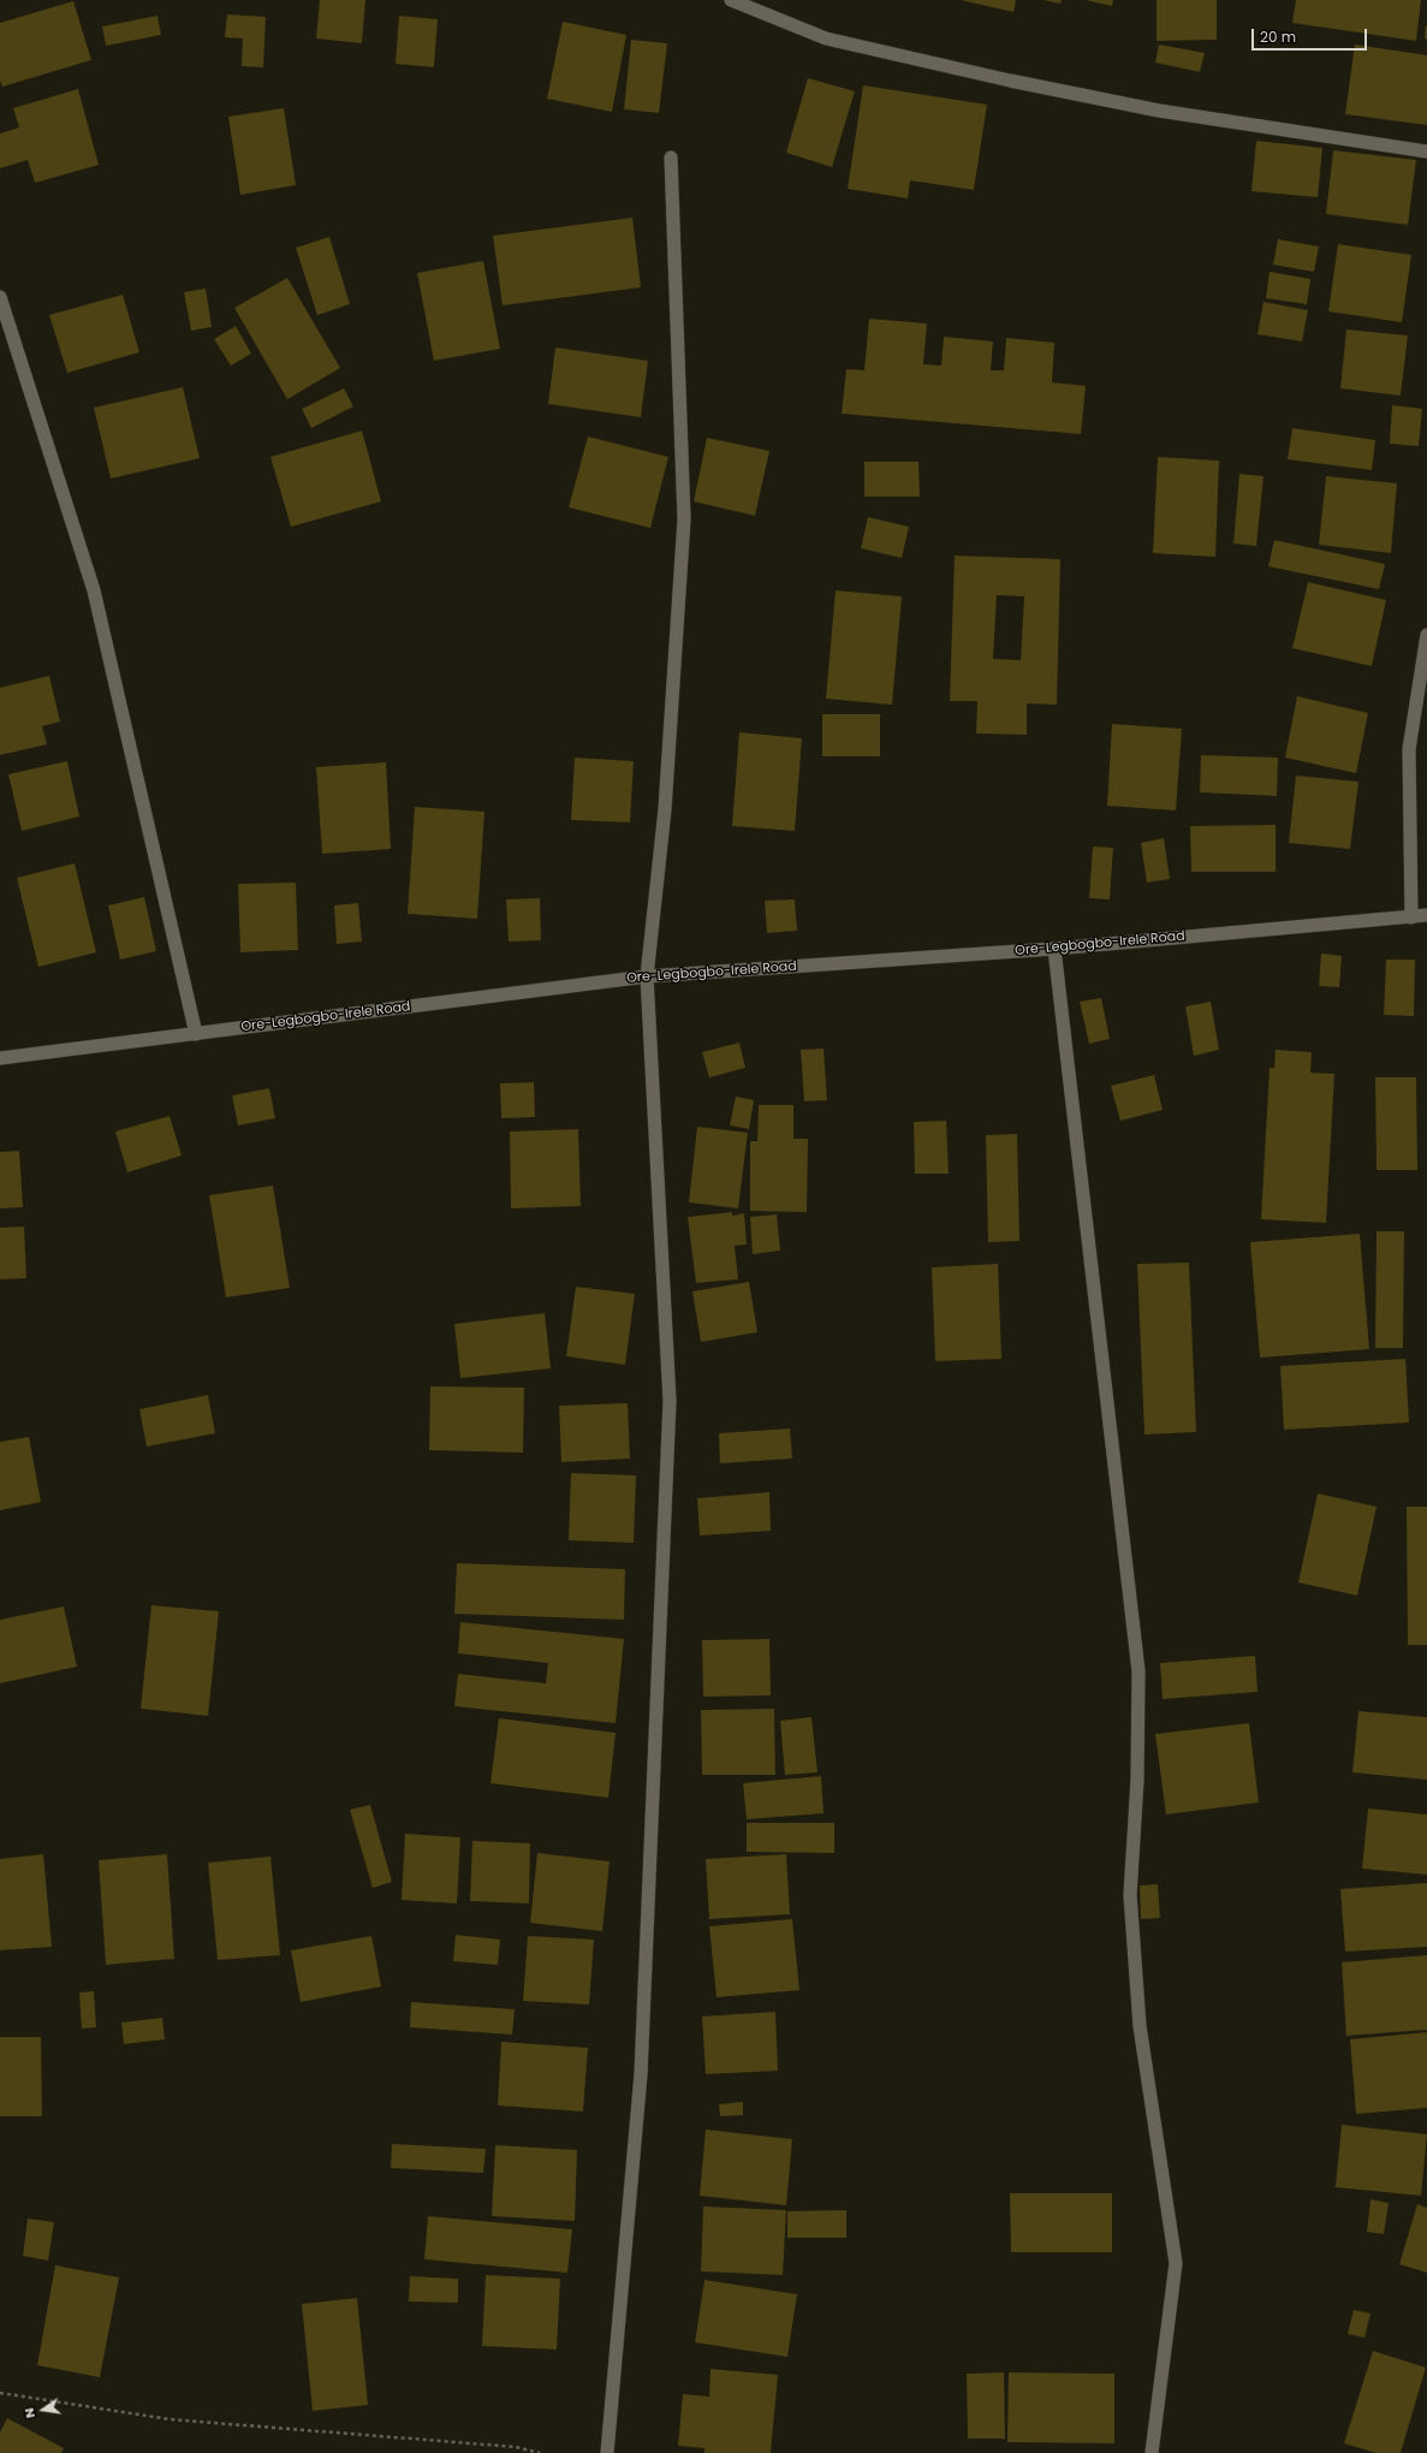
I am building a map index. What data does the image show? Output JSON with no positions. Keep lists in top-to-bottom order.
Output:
{
  "streets": {
    "street": ["Ore-Legbogbo-Irele Road"]
  },
  "scale_bar": "20 m",
  "north": "left"
}
